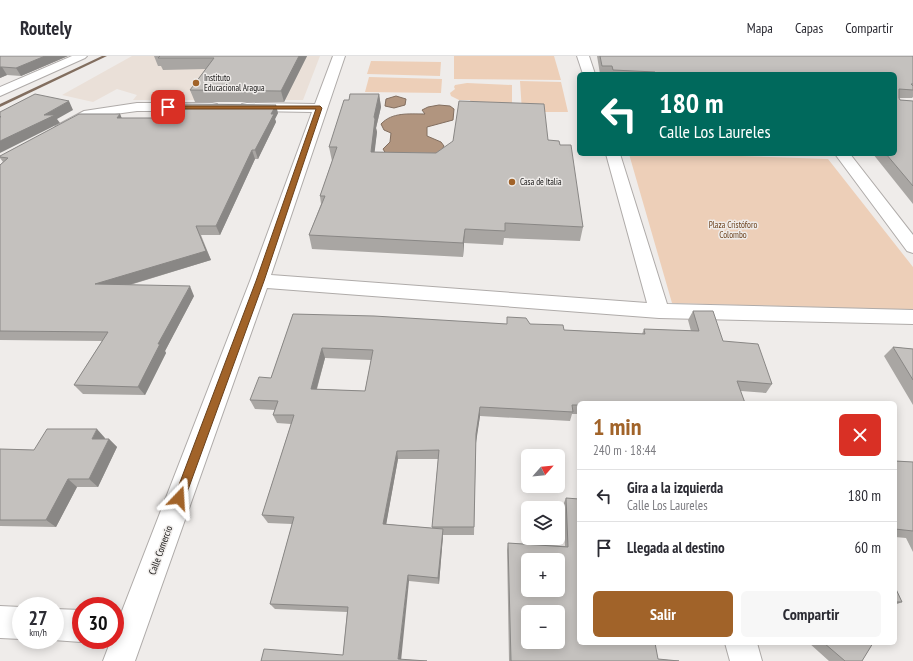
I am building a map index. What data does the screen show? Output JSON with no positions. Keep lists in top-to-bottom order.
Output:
{
  "streets": {
    "street": ["Calle Comercio"]
  },
  "parks": ["Plaza Cristóforo Colombo"],
  "places": ["Instituto Educacional Aragua", "Casa de Italia"],
  "north": "top right",
  "page": {
    "header": "Routely",
    "nav": ["Mapa", "Capas", "Compartir"],
    "turn": ["180 m", "Calle Los Laureles"],
    "heading": ["1 min", "240 m · 18:44"],
    "map_buttons": ["+", "−"],
    "list": [
      {
        "name": "Gira a la izquierda",
        "note": "Calle Los Laureles",
        "value": "180 m"
      },
      {
        "name": "Llegada al destino",
        "value": "60 m"
      }
    ],
    "buttons": ["Salir", "Compartir"],
    "speed": "27 km/h",
    "limit": "30"
  }
}
